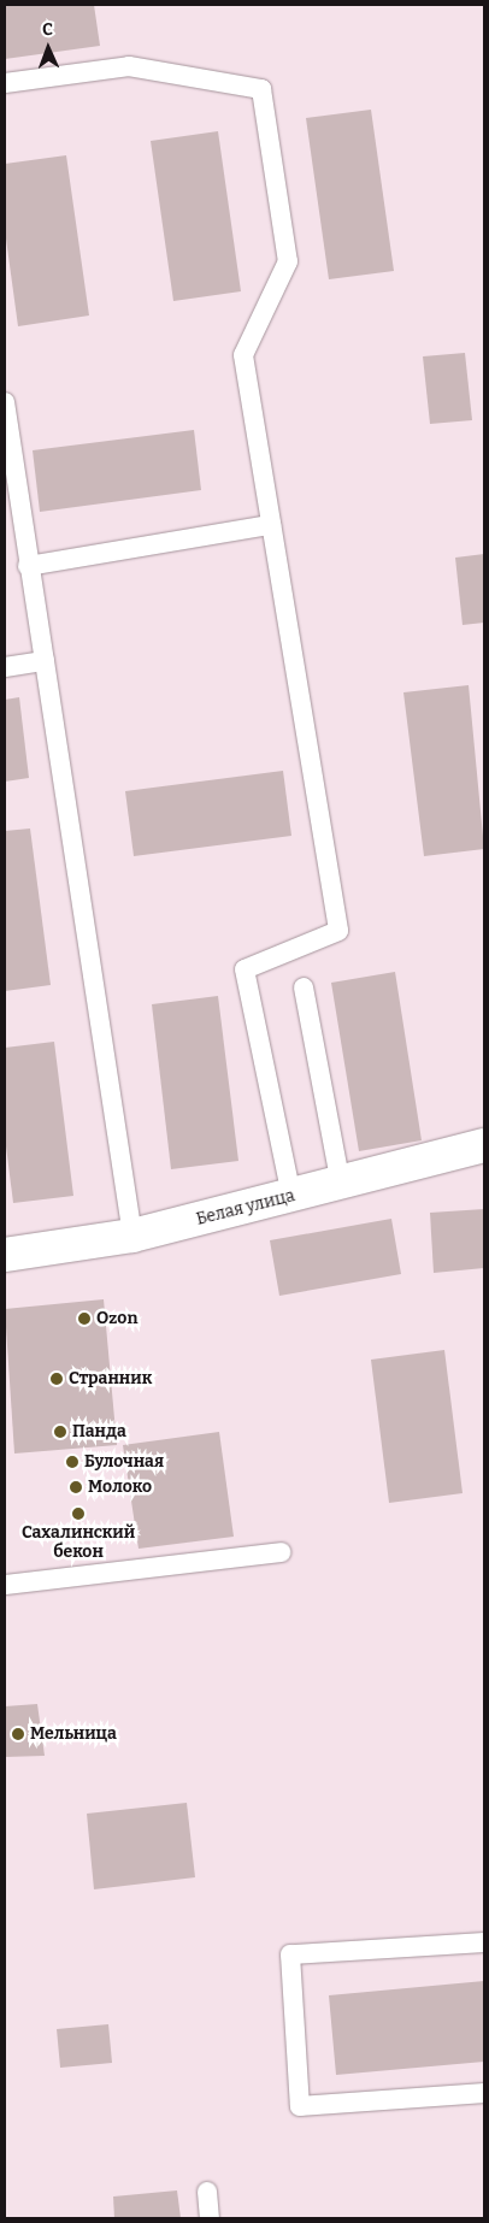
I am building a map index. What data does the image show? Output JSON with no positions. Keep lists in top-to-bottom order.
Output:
{
  "streets": {
    "street": ["Белая улица"]
  },
  "places": [
    "Ozon",
    "Странник",
    "Панда",
    "Булочная",
    "Молоко",
    "Сахалинский бекон",
    "Мельница"
  ],
  "north": "top"
}
